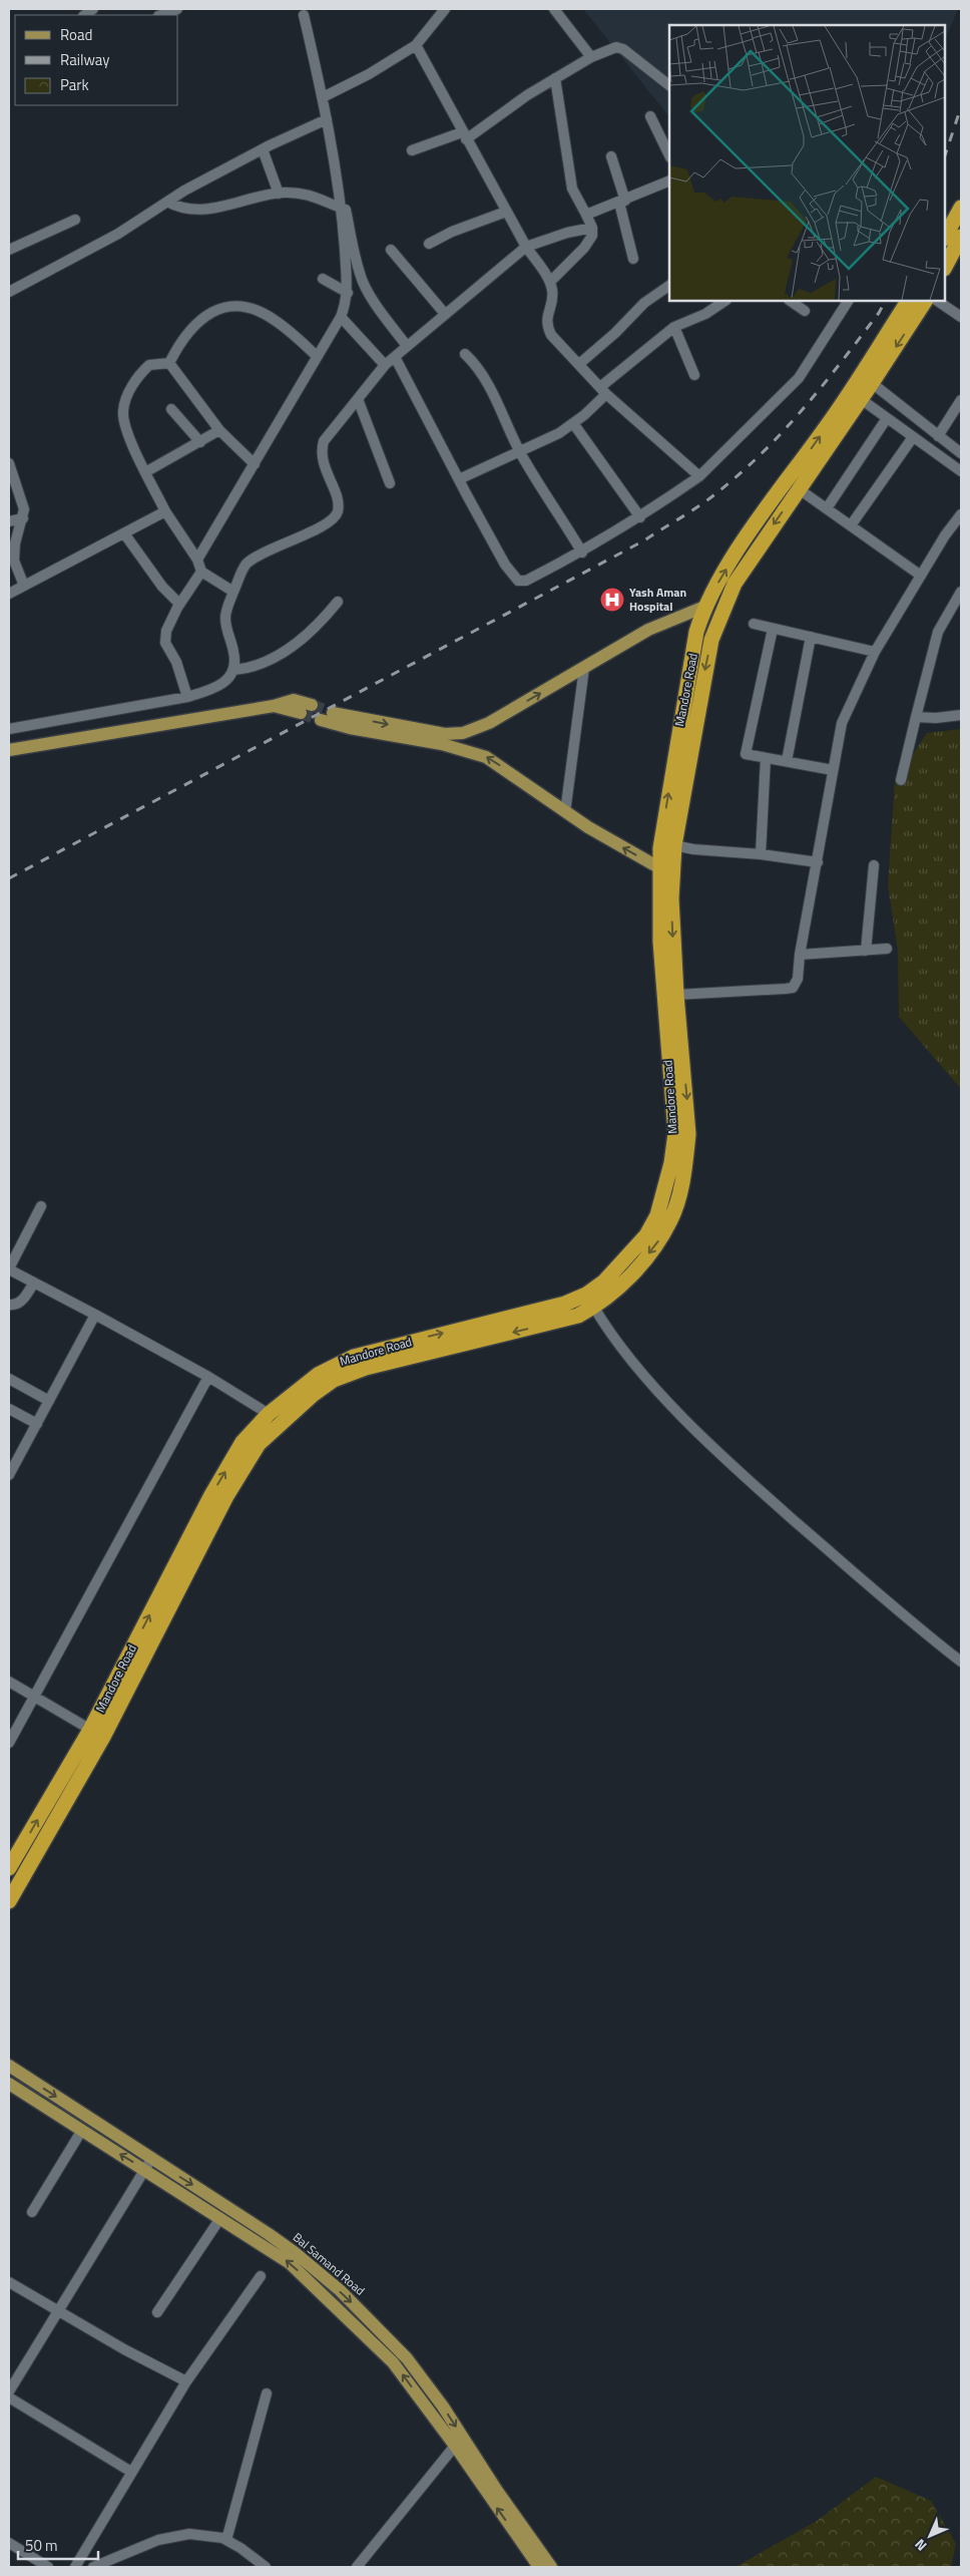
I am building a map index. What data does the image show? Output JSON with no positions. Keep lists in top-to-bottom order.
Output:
{
  "streets": {
    "highway": ["Mandore Road"],
    "main road": ["Bal Samand Road"]
  },
  "places": {
    "hospital": ["Yash Aman Hospital"]
  },
  "legend": ["Road", "Railway", "Park"],
  "scale_bar": "50 m",
  "north": "bottom left"
}
